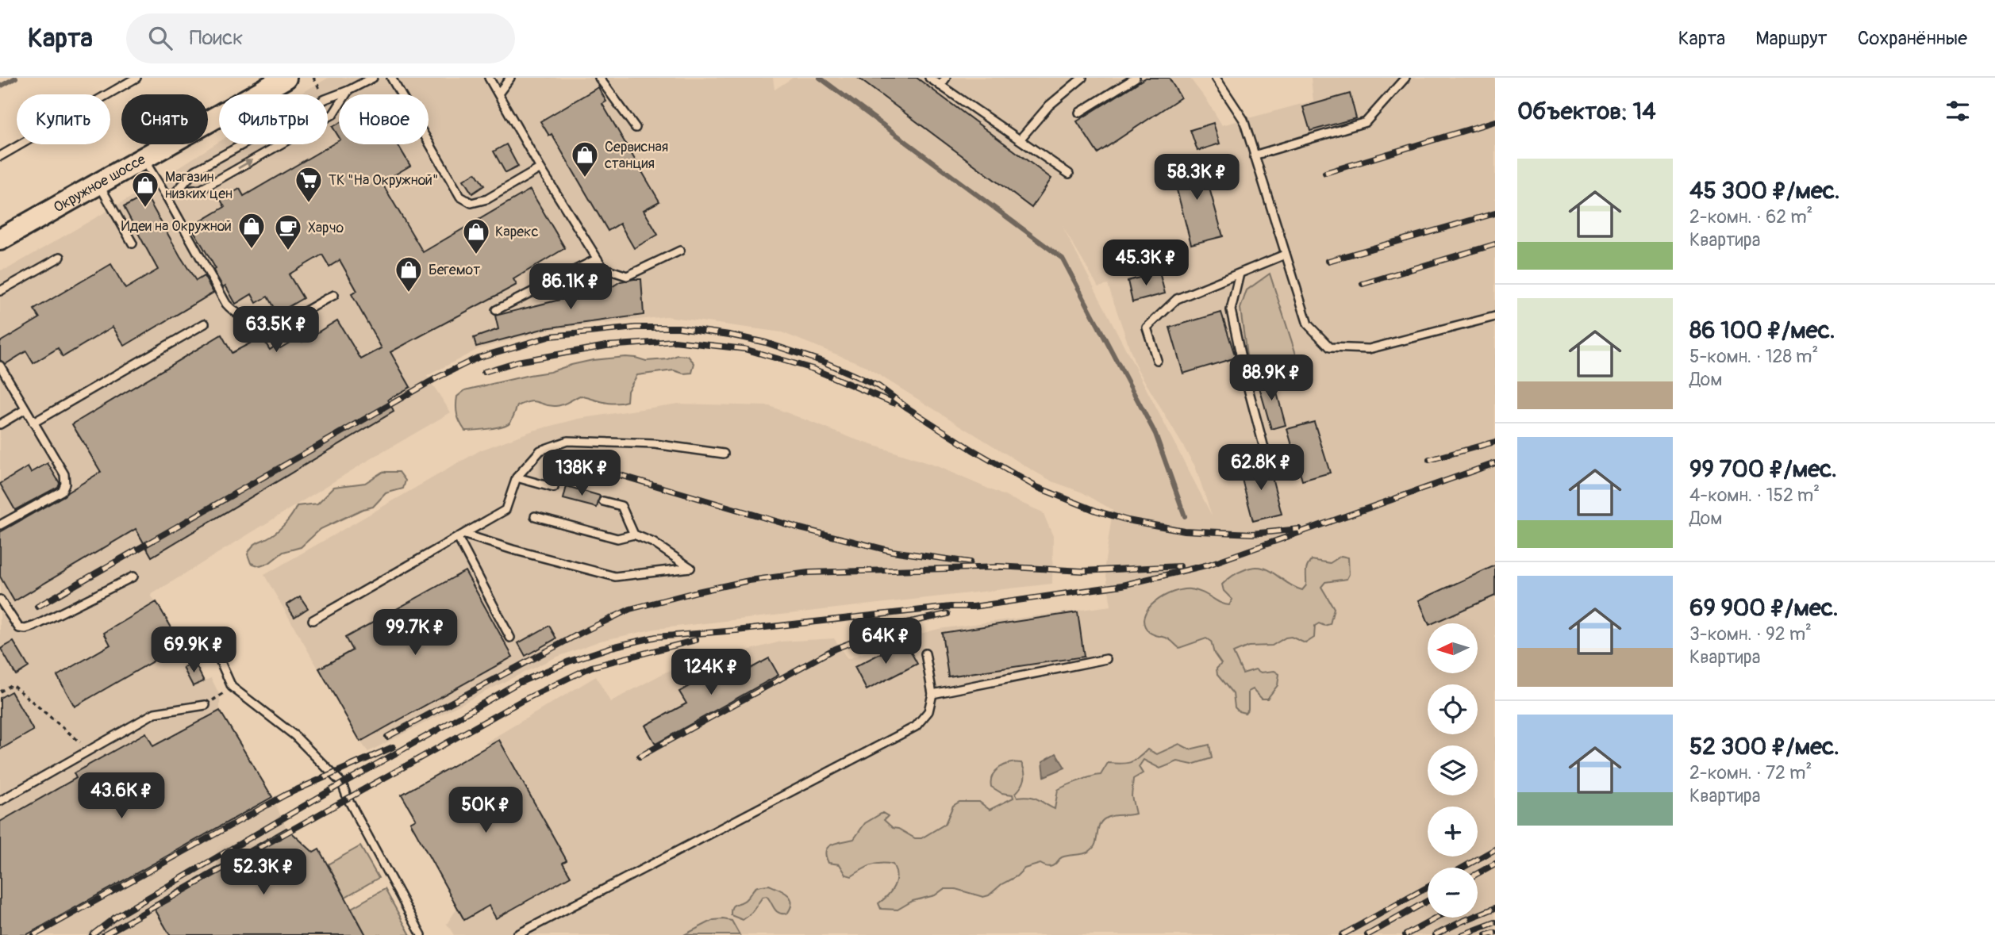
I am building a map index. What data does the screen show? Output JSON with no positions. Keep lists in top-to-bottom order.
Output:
{
  "streets": {
    "main road": ["Окружное шоссе"]
  },
  "places": {
    "shop": [
      "Сервисная станция",
      "Магазин низких цен",
      "Идеи на Окружной",
      "Карекс",
      "Бегемот"
    ],
    "supermarket": ["ТК \"На Окружной\""],
    "cafe": ["Харчо"]
  },
  "north": "left",
  "page": {
    "header": "Карта",
    "search": "Поиск",
    "nav": ["Карта", "Маршрут", "Сохранённые"],
    "heading": "Объектов: 14",
    "chip": [
      "Купить",
      "Снять",
      "Фильтры",
      "Новое"
    ],
    "list": [
      {
        "name": "45 300 ₽/мес.",
        "note": "2-комн. · 62 m² · Квартира"
      },
      {
        "name": "86 100 ₽/мес.",
        "note": "5-комн. · 128 m² · Дом"
      },
      {
        "name": "99 700 ₽/мес.",
        "note": "4-комн. · 152 m² · Дом"
      },
      {
        "name": "69 900 ₽/мес.",
        "note": "3-комн. · 92 m² · Квартира"
      },
      {
        "name": "52 300 ₽/мес.",
        "note": "2-комн. · 72 m² · Квартира"
      }
    ],
    "price": [
      "58.3K ₽",
      "45.3K ₽",
      "86.1K ₽",
      "63.5K ₽",
      "88.9K ₽",
      "62.8K ₽",
      "138K ₽",
      "99.7K ₽",
      "64K ₽",
      "69.9K ₽",
      "124K ₽",
      "43.6K ₽",
      "50K ₽",
      "52.3K ₽"
    ],
    "map_buttons": ["+", "−"]
  }
}
